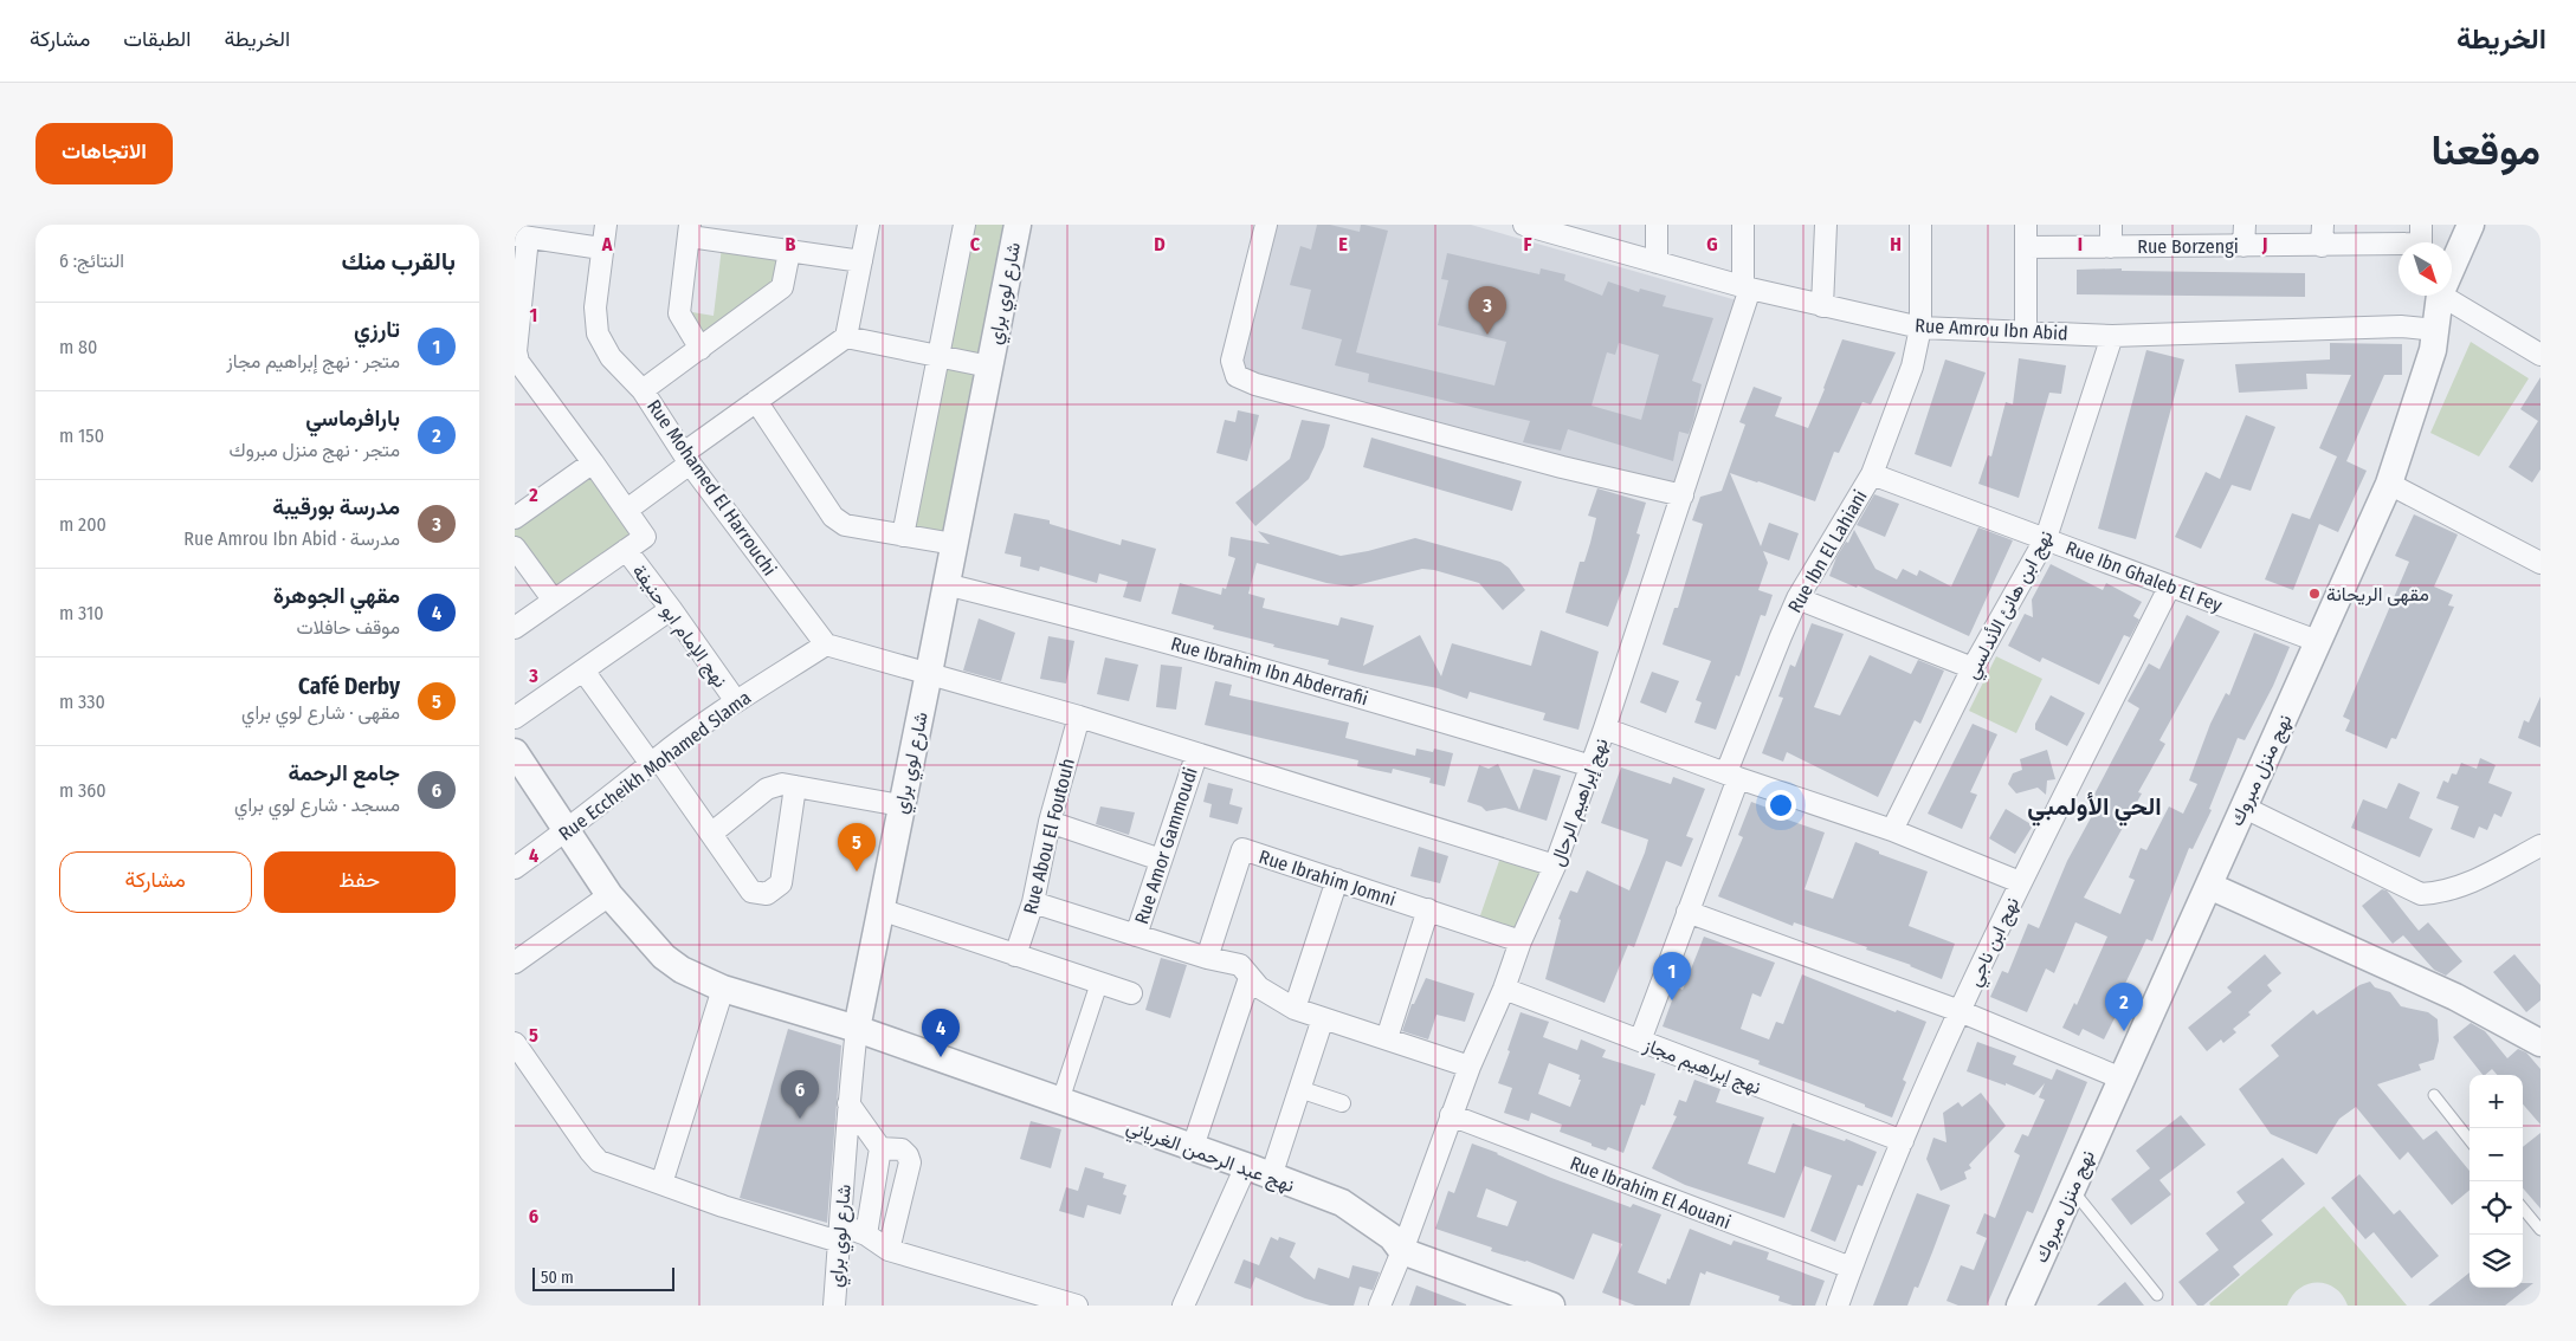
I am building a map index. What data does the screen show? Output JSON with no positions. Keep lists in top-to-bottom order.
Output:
{
  "streets": {
    "street": [
      "Rue Borzengi",
      "شارع لوي براي",
      "Rue Amrou Ibn Abid",
      "Rue Mohamed El Harrouchi",
      "Rue Ibn El Lahiani",
      "Rue Ibn Ghaleb El Fey",
      "نهج ابن هانئ الأندلسي",
      "نهج الإمام ابو حنيفة",
      "Rue Ibrahim Ibn Abderrafii",
      "Rue Eccheikh Mohamed Slama",
      "نهج منزل مبروك",
      "نهج إبراهيم الرحال",
      "Rue Abou El Foutouh",
      "Rue Amor Gammoudi",
      "Rue Ibrahim Jomni",
      "نهج ابن ناجي",
      "نهج إبراهيم مجاز",
      "نهج عبد الرحمن الغرياني",
      "Rue Ibrahim El Aouani"
    ]
  },
  "crossings": [
    ["شارع لوي براي", "Rue Ibrahim Ibn Abderrafii"],
    ["شارع لوي براي", "نهج عبد الرحمن الغرياني"],
    ["Rue Amrou Ibn Abid", "Rue Ibn El Lahiani"],
    ["Rue Amrou Ibn Abid", "نهج ابن هانئ الأندلسي"],
    ["Rue Amrou Ibn Abid", "نهج منزل مبروك"],
    ["Rue Amrou Ibn Abid", "نهج إبراهيم الرحال"],
    ["Rue Mohamed El Harrouchi", "Rue Eccheikh Mohamed Slama"],
    ["Rue Ibn El Lahiani", "Rue Ibn Ghaleb El Fey"],
    ["Rue Ibn El Lahiani", "نهج إبراهيم مجاز"],
    ["Rue Ibn Ghaleb El Fey", "نهج ابن هانئ الأندلسي"],
    ["Rue Ibn Ghaleb El Fey", "نهج منزل مبروك"],
    ["Rue Ibn Ghaleb El Fey", "نهج ابن ناجي"],
    ["نهج الإمام ابو حنيفة", "Rue Eccheikh Mohamed Slama"],
    ["Rue Ibrahim Ibn Abderrafii", "نهج إبراهيم الرحال"],
    ["Rue Eccheikh Mohamed Slama", "نهج عبد الرحمن الغرياني"],
    ["نهج إبراهيم الرحال", "Rue Ibrahim Jomni"],
    ["نهج إبراهيم الرحال", "نهج إبراهيم مجاز"],
    ["نهج إبراهيم الرحال", "نهج عبد الرحمن الغرياني"],
    ["نهج إبراهيم الرحال", "Rue Ibrahim El Aouani"],
    ["نهج ابن ناجي", "نهج إبراهيم مجاز"],
    ["نهج ابن ناجي", "Rue Ibrahim El Aouani"]
  ],
  "districts": ["الحي الأولمبي"],
  "places": ["مقهى الريحانة"],
  "scale_bar": "50 m",
  "north": "bottom right",
  "page": {
    "header": "الخريطة",
    "nav": ["الخريطة", "الطبقات", "مشاركة"],
    "title": "موقعنا",
    "buttons": [
      "الاتجاهات",
      ["حفظ", "مشاركة"]
    ],
    "heading": ["بالقرب منك", "النتائج: 6"],
    "pins": [
      "3",
      "5",
      "1",
      "2",
      "4",
      "6"
    ],
    "list": [
      {
        "mark": "1",
        "name": "تارزي",
        "note": "متجر · نهج إبراهيم مجاز",
        "value": "80 m"
      },
      {
        "mark": "2",
        "name": "بارافرماسي",
        "note": "متجر · نهج منزل مبروك",
        "value": "150 m"
      },
      {
        "mark": "3",
        "name": "مدرسة بورقيبة",
        "note": "مدرسة · Rue Amrou Ibn Abid",
        "value": "200 m"
      },
      {
        "mark": "4",
        "name": "مقهي الجوهرة",
        "note": "موقف حافلات",
        "value": "310 m"
      },
      {
        "mark": "5",
        "name": "Café Derby",
        "note": "مقهى · شارع لوي براي",
        "value": "330 m"
      },
      {
        "mark": "6",
        "name": "جامع الرحمة",
        "note": "مسجد · شارع لوي براي",
        "value": "360 m"
      }
    ],
    "map_buttons": ["+", "−"],
    "scale": "50 m"
  },
  "grid": {
    "columns": [
      "A",
      "B",
      "C",
      "D",
      "E",
      "F",
      "G",
      "H",
      "I",
      "J"
    ],
    "rows": [
      "1",
      "2",
      "3",
      "4",
      "5",
      "6"
    ]
  }
}
